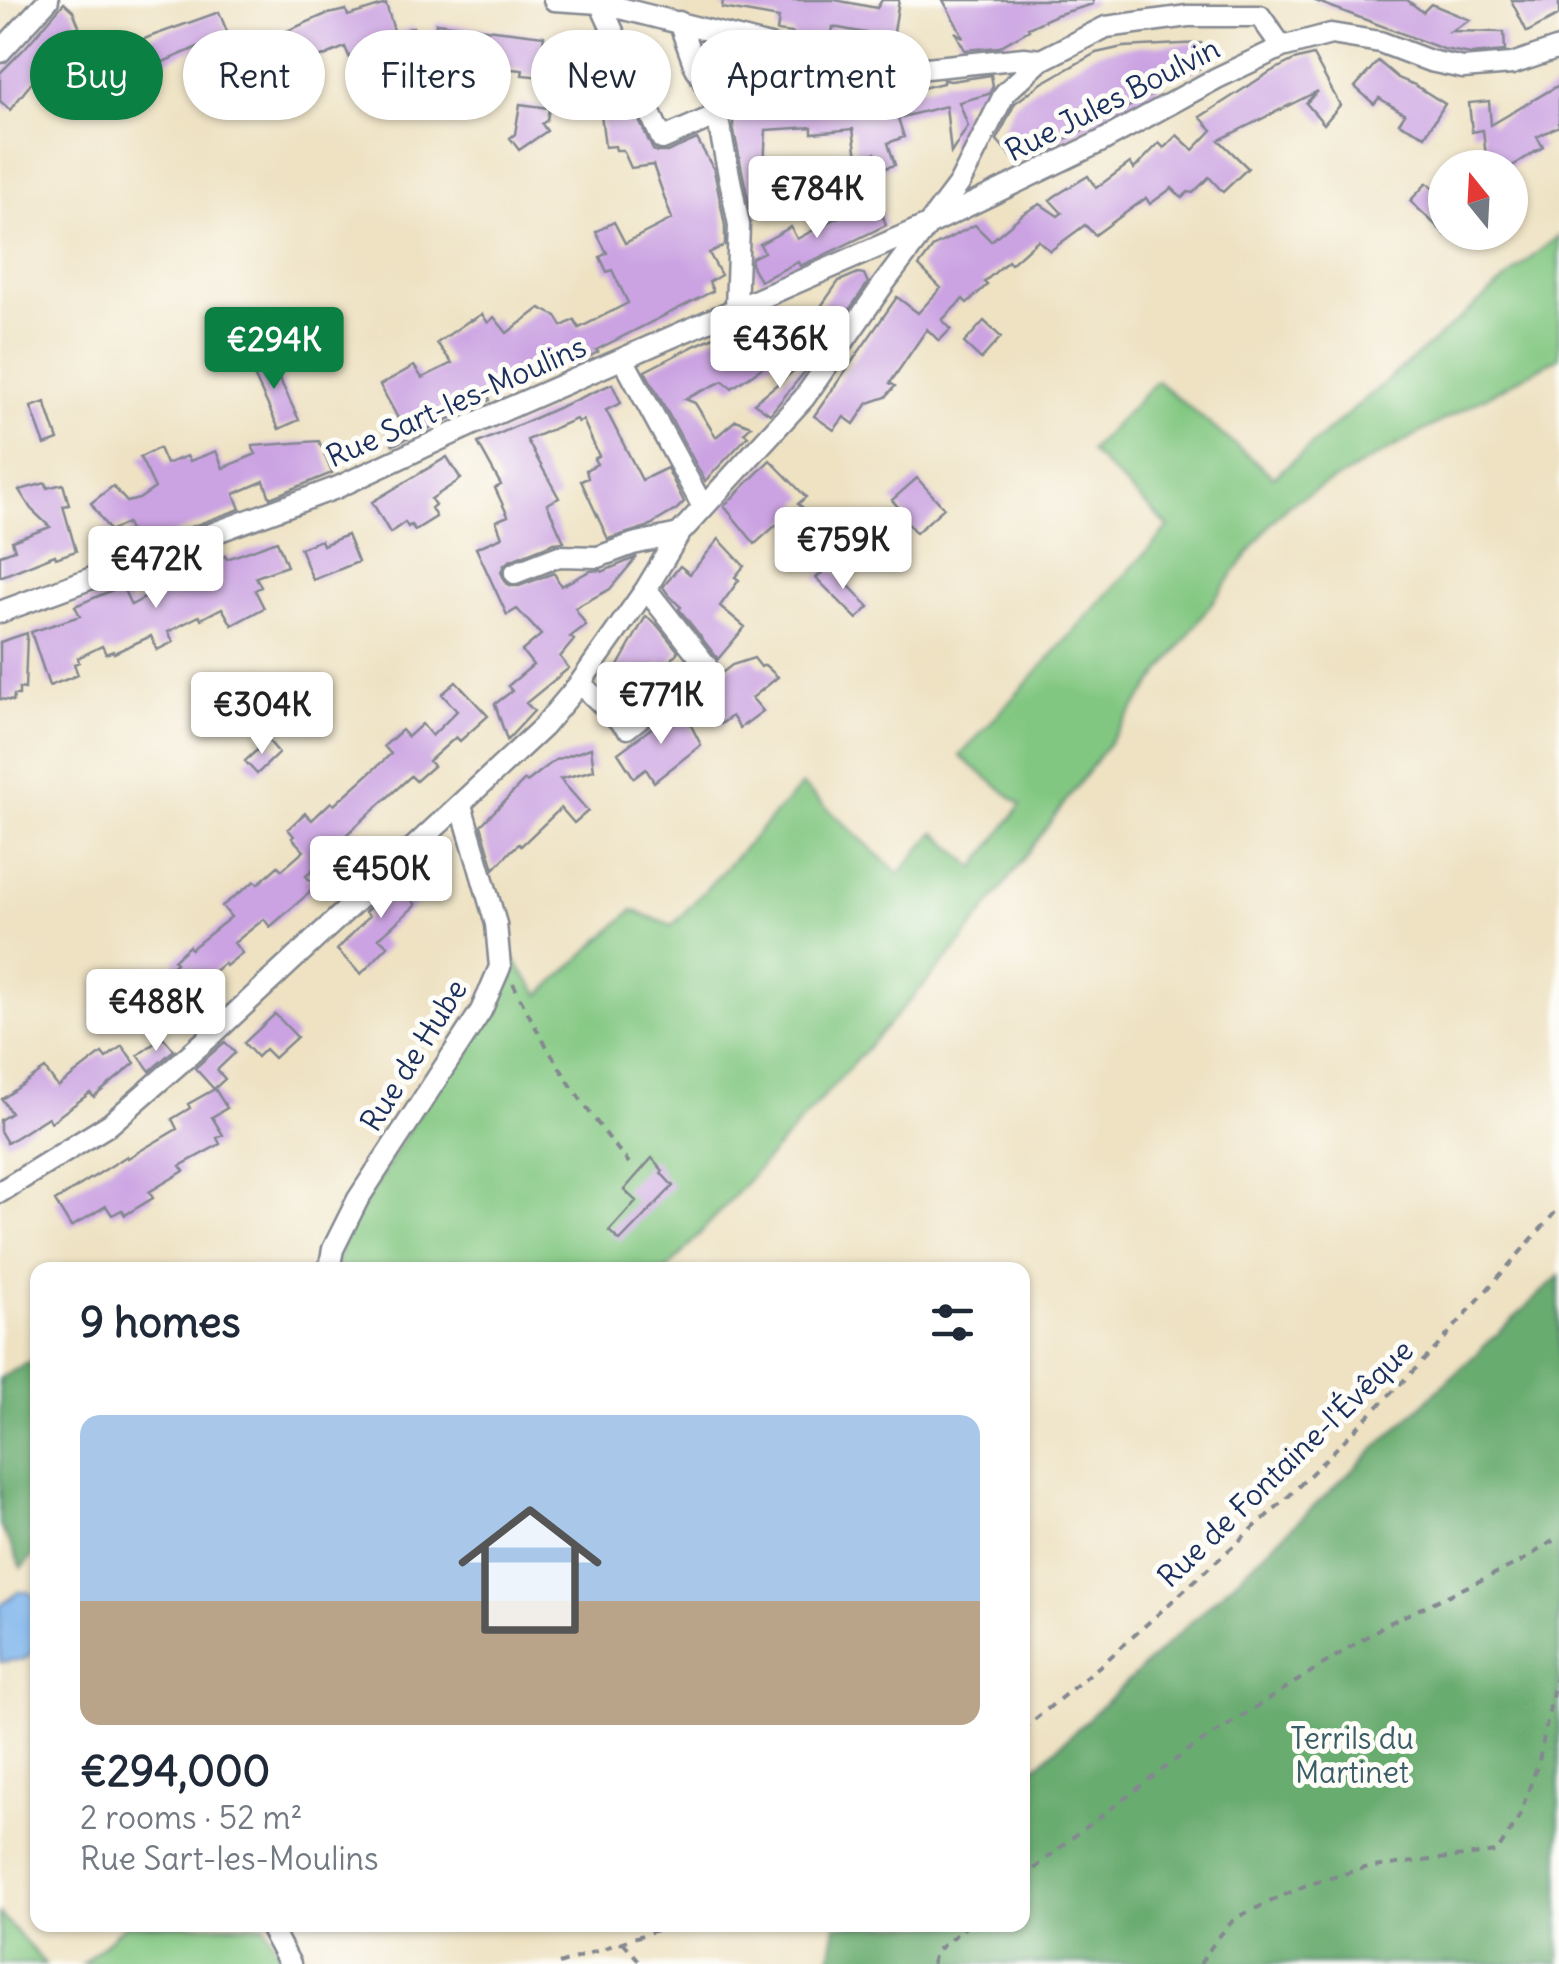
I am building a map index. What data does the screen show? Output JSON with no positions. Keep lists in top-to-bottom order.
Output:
{
  "streets": {
    "street": ["Rue Jules Boulvin", "Rue Sart-les-Moulins", "Rue de Hube"],
    "path": ["Rue de Fontaine-l'Évêque"]
  },
  "crossings": [
    ["Rue Jules Boulvin", "Rue Sart-les-Moulins"]
  ],
  "parks": ["Terrils du Martinet"],
  "north": "top",
  "page": {
    "chip": [
      "Buy",
      "Rent",
      "Filters",
      "New",
      "Apartment"
    ],
    "price": [
      "€784K",
      "€436K",
      "€294K",
      "€759K",
      "€472K",
      "€771K",
      "€304K",
      "€450K",
      "€488K"
    ],
    "heading": "9 homes",
    "list": [
      {
        "name": "€294,000",
        "note": "2 rooms · 52 m² · Rue Sart-les-Moulins"
      }
    ]
  }
}
